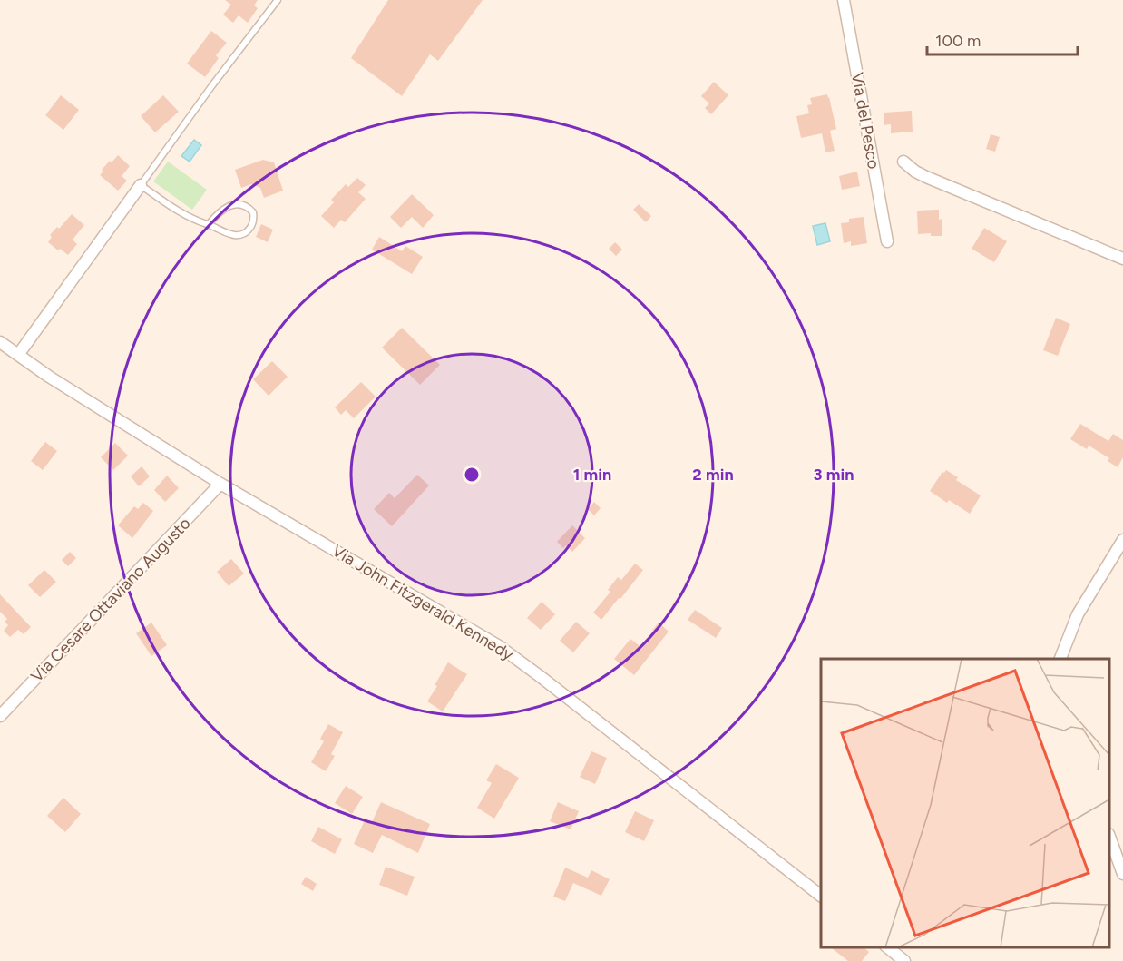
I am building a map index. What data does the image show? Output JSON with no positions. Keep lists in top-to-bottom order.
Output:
{
  "streets": {
    "street": ["Via del Pesco", "Via Cesare Ottaviano Augusto", "Via John Fitzgerald Kennedy"]
  },
  "crossings": [
    ["Via Cesare Ottaviano Augusto", "Via John Fitzgerald Kennedy"]
  ],
  "scale_bar": "100 m",
  "rings": ["1 min", "2 min", "3 min"]
}
